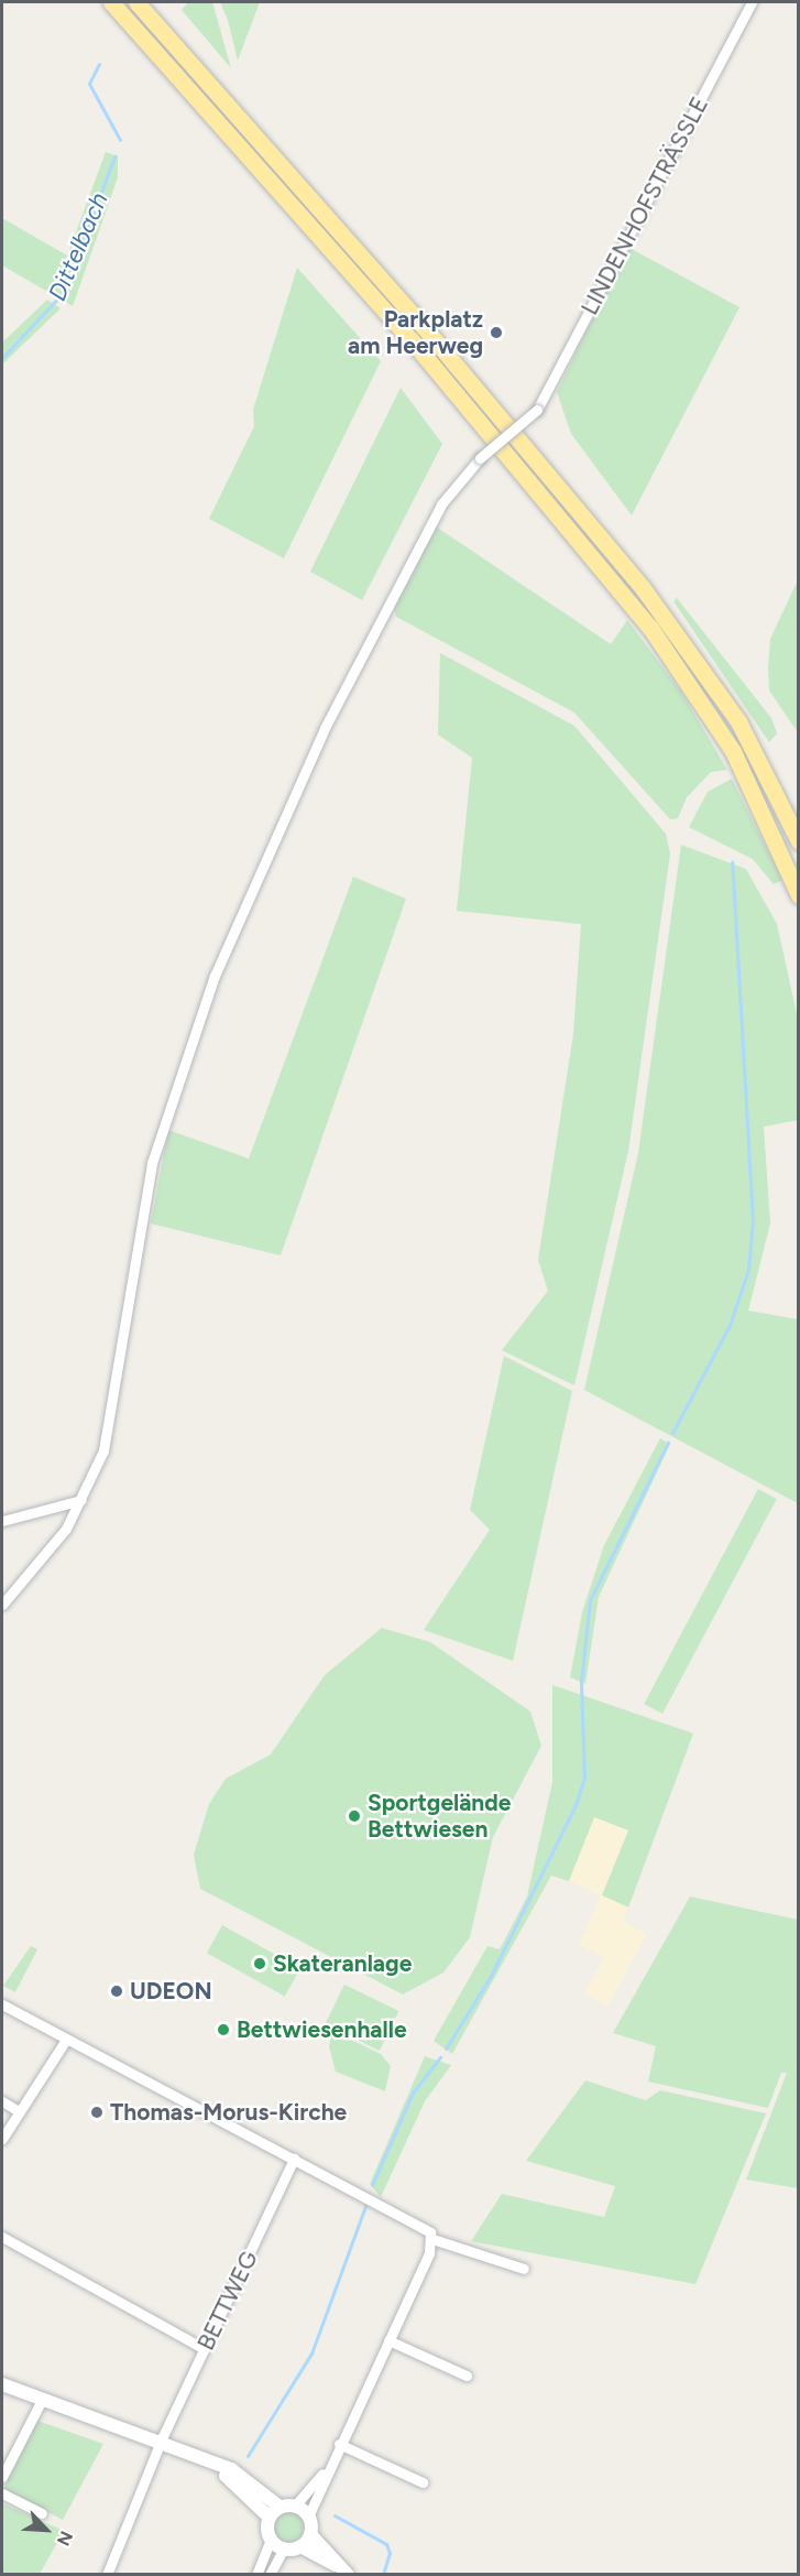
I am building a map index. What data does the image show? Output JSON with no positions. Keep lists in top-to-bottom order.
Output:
{
  "streets": {
    "street": ["LINDENHOFSTRÄSSLE", "BETTWEG"]
  },
  "water": ["Dittelbach"],
  "places": [
    "Parkplatz am Heerweg",
    "Sportgelände Bettwiesen",
    "Skateranlage",
    "UDEON",
    "Bettwiesenhalle",
    "Thomas-Morus-Kirche"
  ],
  "north": "bottom right"
}
